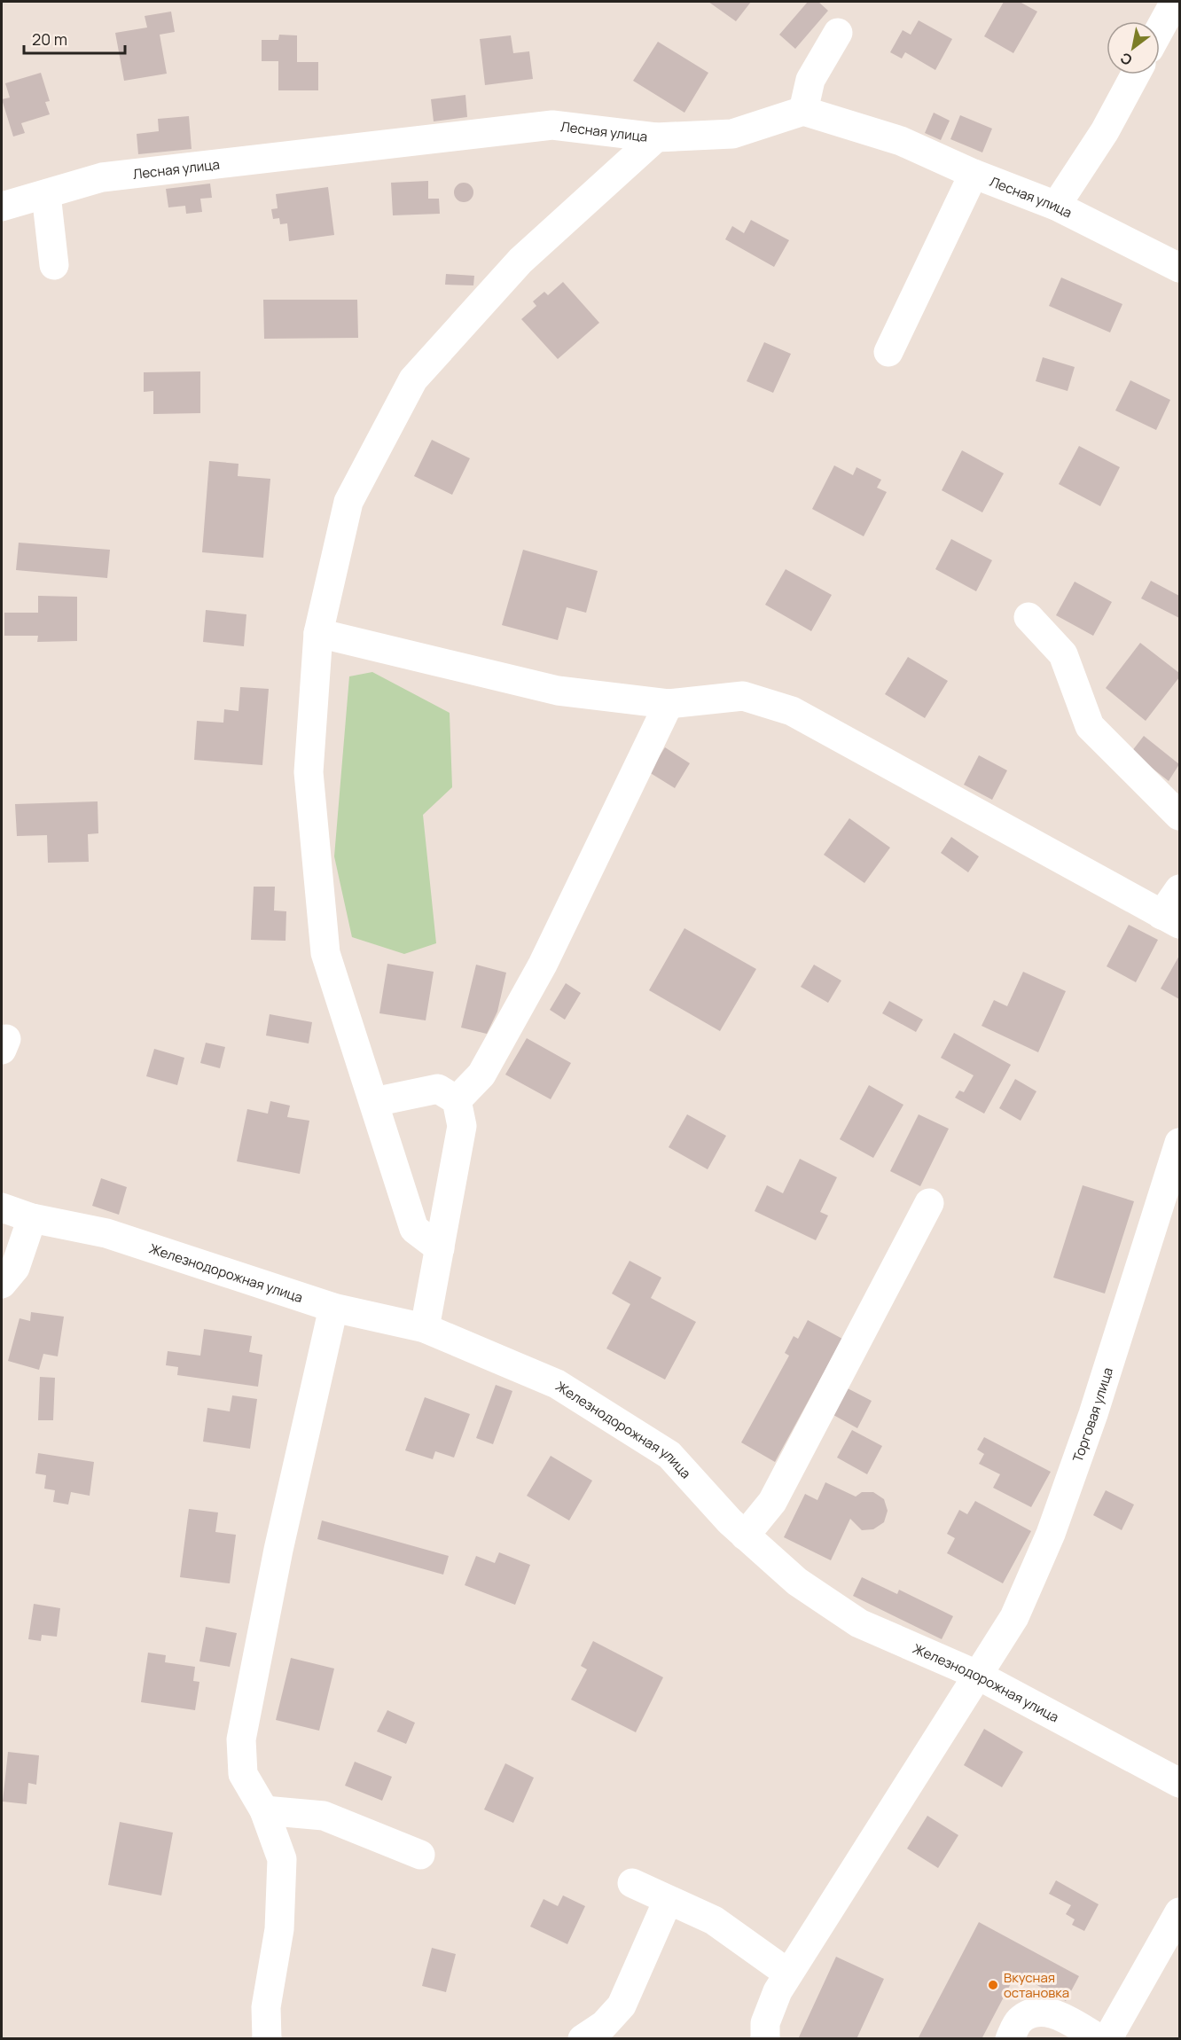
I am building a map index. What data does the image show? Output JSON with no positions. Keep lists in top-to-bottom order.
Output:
{
  "streets": {
    "street": ["Лесная улица", "Железнодорожная улица", "Торговая улица"]
  },
  "crossings": [
    ["Железнодорожная улица", "Торговая улица"]
  ],
  "places": ["Вкусная остановка"],
  "scale_bar": "20 m",
  "north": "bottom left"
}
